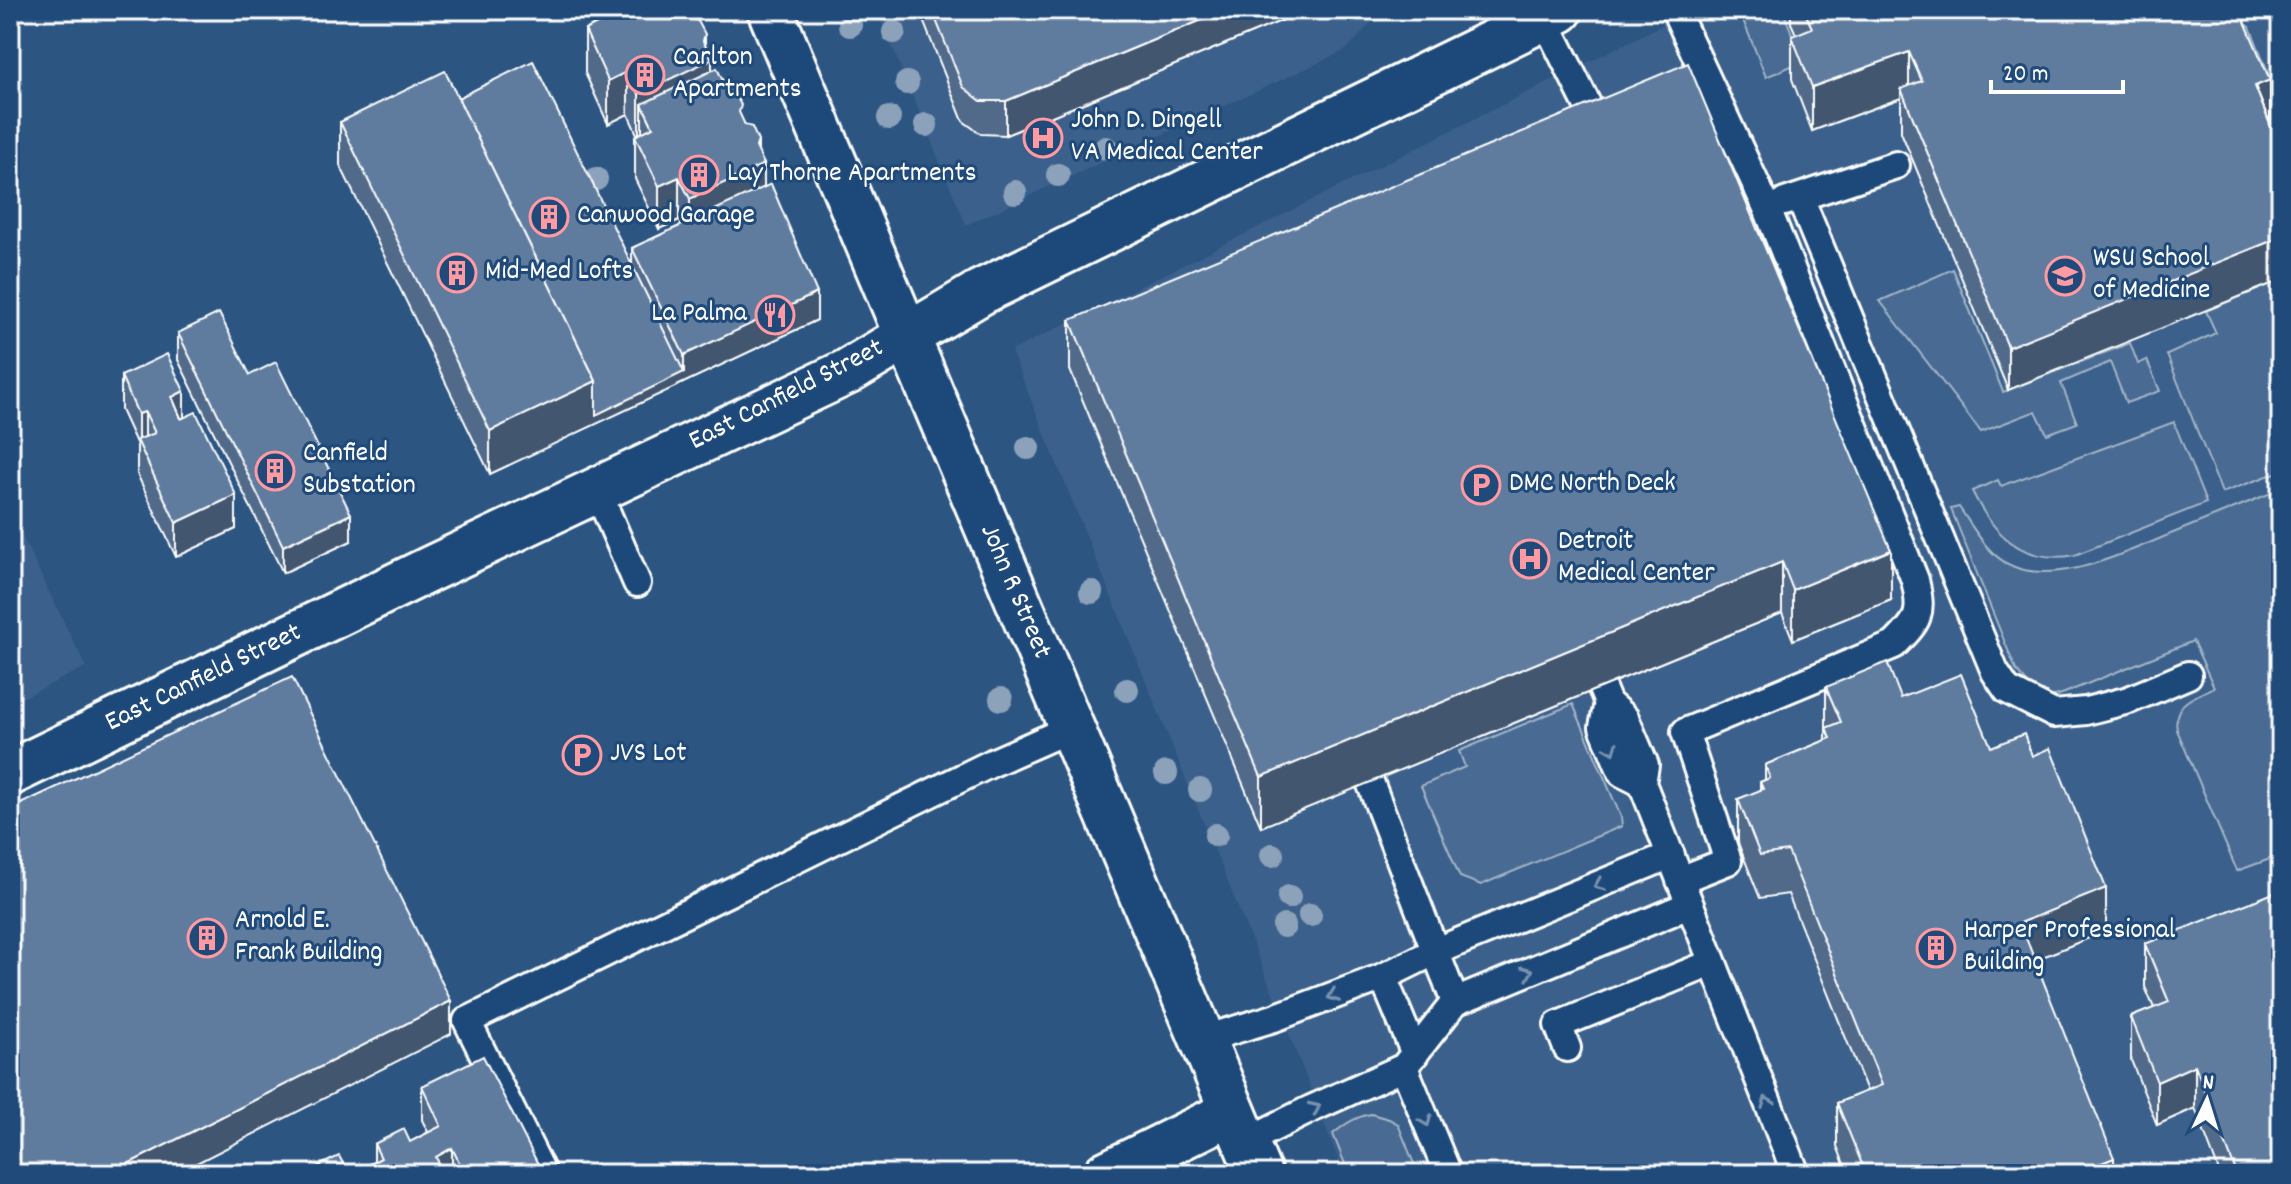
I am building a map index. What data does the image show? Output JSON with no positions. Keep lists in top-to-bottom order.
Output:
{
  "streets": {
    "street": ["East Canfield Street", "John R Street"]
  },
  "crossings": [
    ["East Canfield Street", "John R Street"]
  ],
  "places": {
    "building": [
      "Carlton Apartments",
      "Lay Thorne Apartments",
      "Canwood Garage",
      "Mid-Med Lofts",
      "Canfield Substation",
      "Arnold E. Frank Building",
      "Harper Professional Building"
    ],
    "hospital": ["John D. Dingell VA Medical Center", "Detroit Medical Center"],
    "school or university": ["WSU School of Medicine"],
    "restaurant": ["La Palma"],
    "parking": ["DMC North Deck", "JVS Lot"]
  },
  "scale_bar": "20 m",
  "north": "top"
}
